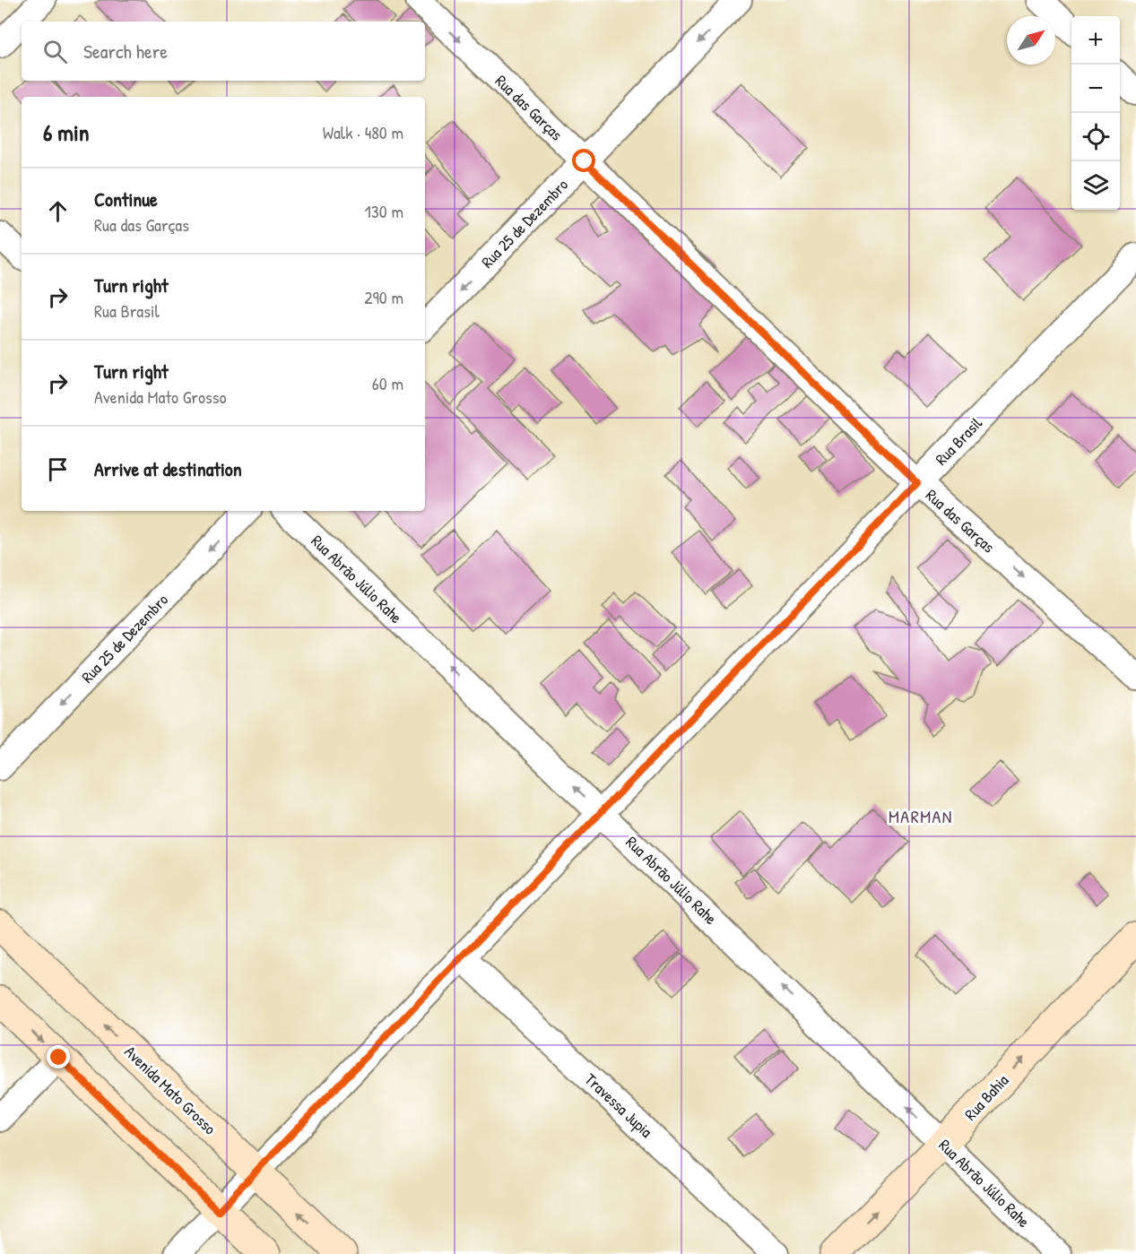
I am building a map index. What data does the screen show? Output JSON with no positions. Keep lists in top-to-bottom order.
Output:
{
  "streets": {
    "main road": ["Avenida Mato Grosso", "Rua Bahia"],
    "street": [
      "Rua das Garças",
      "Rua 25 de Dezembro",
      "Rua Brasil",
      "Rua Abrão Júlio Rahe",
      "Travessa Jupia"
    ]
  },
  "crossings": [
    ["Rua das Garças", "Rua 25 de Dezembro"],
    ["Rua das Garças", "Rua Brasil"],
    ["Rua Brasil", "Rua Abrão Júlio Rahe"],
    ["Rua Brasil", "Avenida Mato Grosso"],
    ["Rua Brasil", "Travessa Jupia"],
    ["Rua Abrão Júlio Rahe", "Rua Bahia"]
  ],
  "one_way": [
    "Rua das Garças",
    "Rua 25 de Dezembro",
    "Rua Abrão Júlio Rahe",
    "Rua Bahia"
  ],
  "districts": ["MARMAN"],
  "north": "top right",
  "page": {
    "map_buttons": ["+", "−"],
    "search": "Search here",
    "heading": ["6 min", "Walk · 480 m"],
    "list": [
      ["Continue", "Rua das Garças", "130 m"],
      ["Turn right", "Rua Brasil", "290 m"],
      ["Turn right", "Avenida Mato Grosso", "60 m"],
      "Arrive at destination"
    ]
  }
}
